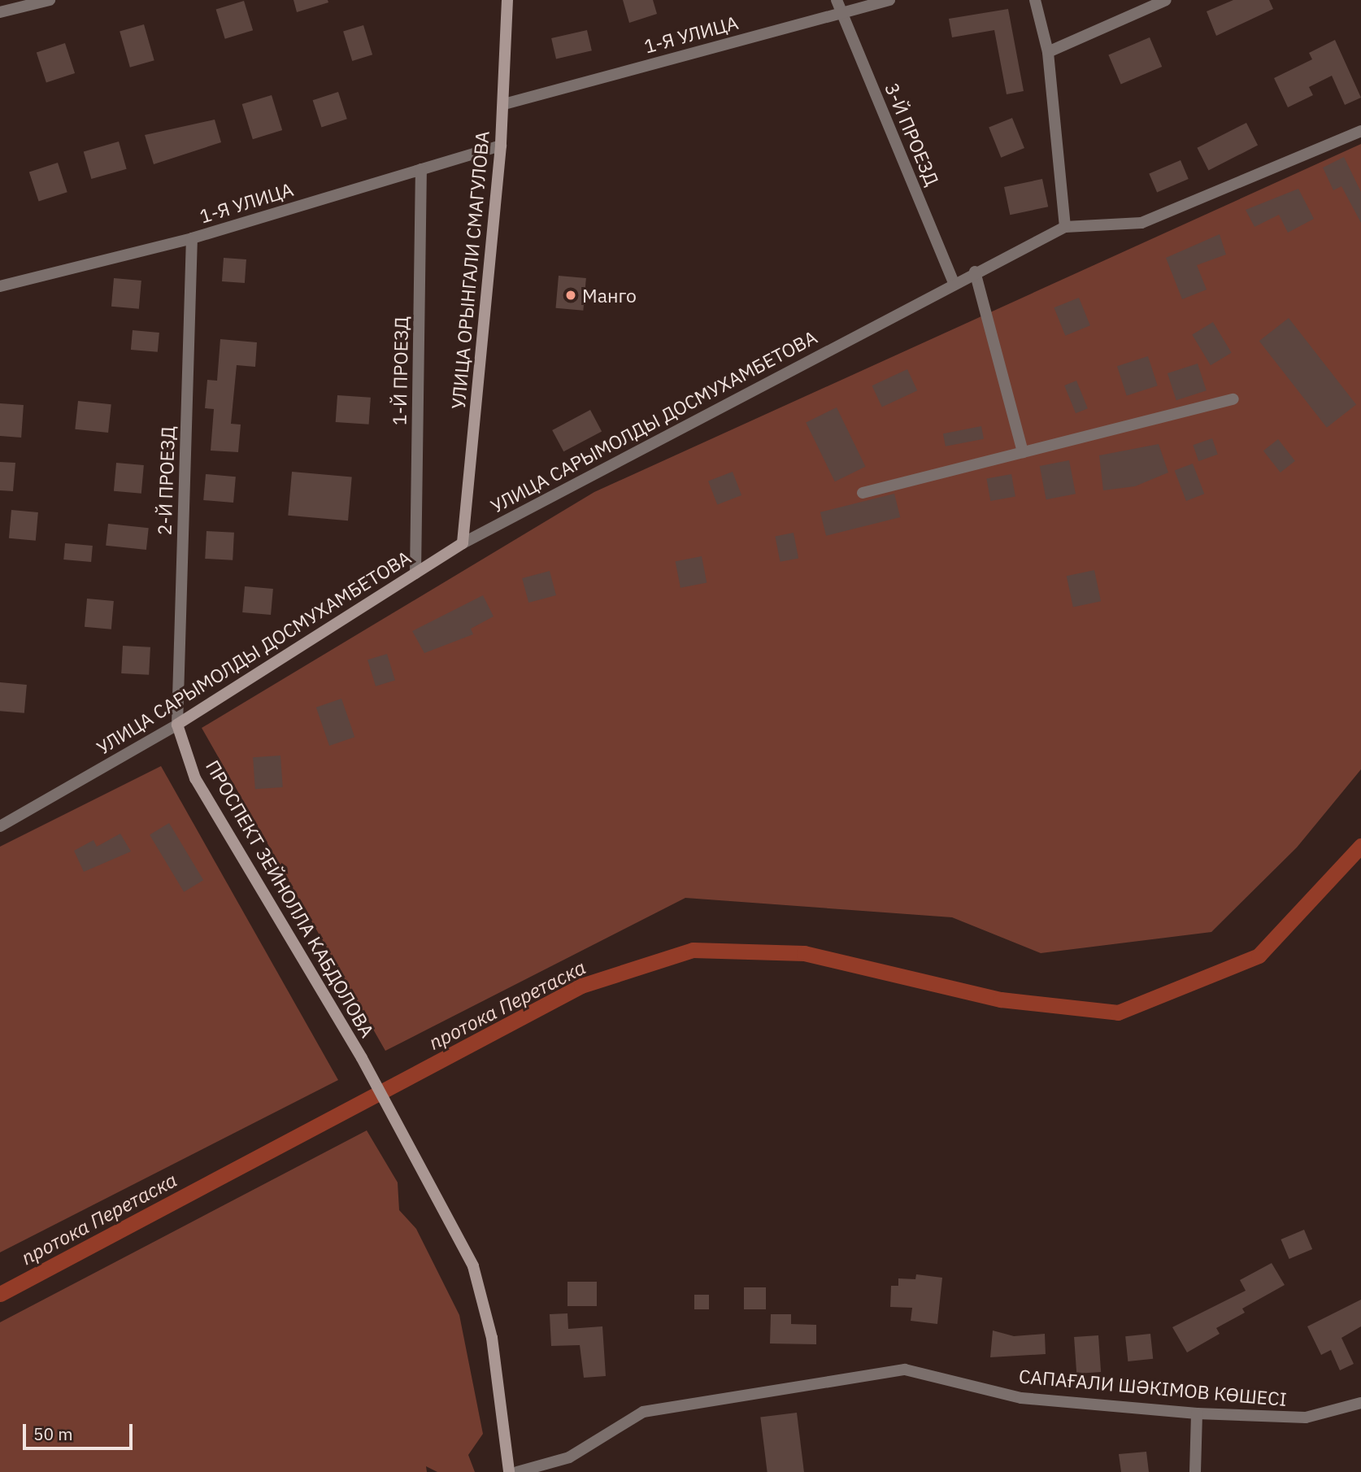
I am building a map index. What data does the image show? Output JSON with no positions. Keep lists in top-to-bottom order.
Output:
{
  "streets": {
    "main road": ["УЛИЦА ОРЫНГАЛИ СМАГУЛОВА", "УЛИЦА САРЫМОЛДЫ ДОСМУХАМБЕТОВА", "ПРОСПЕКТ ЗЕЙНОЛЛА КАБДОЛОВА"],
    "street": [
      "1-Я УЛИЦА",
      "3-Й ПРОЕЗД",
      "1-Й ПРОЕЗД",
      "2-Й ПРОЕЗД",
      "САПАҒАЛИ ШӘКІМОВ КӨШЕСІ"
    ]
  },
  "crossings": [
    ["1-Я УЛИЦА", "3-Й ПРОЕЗД"],
    ["1-Я УЛИЦА", "УЛИЦА ОРЫНГАЛИ СМАГУЛОВА"],
    ["1-Я УЛИЦА", "1-Й ПРОЕЗД"],
    ["1-Я УЛИЦА", "2-Й ПРОЕЗД"],
    ["3-Й ПРОЕЗД", "УЛИЦА САРЫМОЛДЫ ДОСМУХАМБЕТОВА"],
    ["УЛИЦА ОРЫНГАЛИ СМАГУЛОВА", "УЛИЦА САРЫМОЛДЫ ДОСМУХАМБЕТОВА"],
    ["1-Й ПРОЕЗД", "УЛИЦА САРЫМОЛДЫ ДОСМУХАМБЕТОВА"],
    ["УЛИЦА САРЫМОЛДЫ ДОСМУХАМБЕТОВА", "2-Й ПРОЕЗД"],
    ["УЛИЦА САРЫМОЛДЫ ДОСМУХАМБЕТОВА", "ПРОСПЕКТ ЗЕЙНОЛЛА КАБДОЛОВА"],
    ["2-Й ПРОЕЗД", "ПРОСПЕКТ ЗЕЙНОЛЛА КАБДОЛОВА"]
  ],
  "water": ["протока Перетаска"],
  "places": ["Манго"],
  "scale_bar": "50 m"
}
